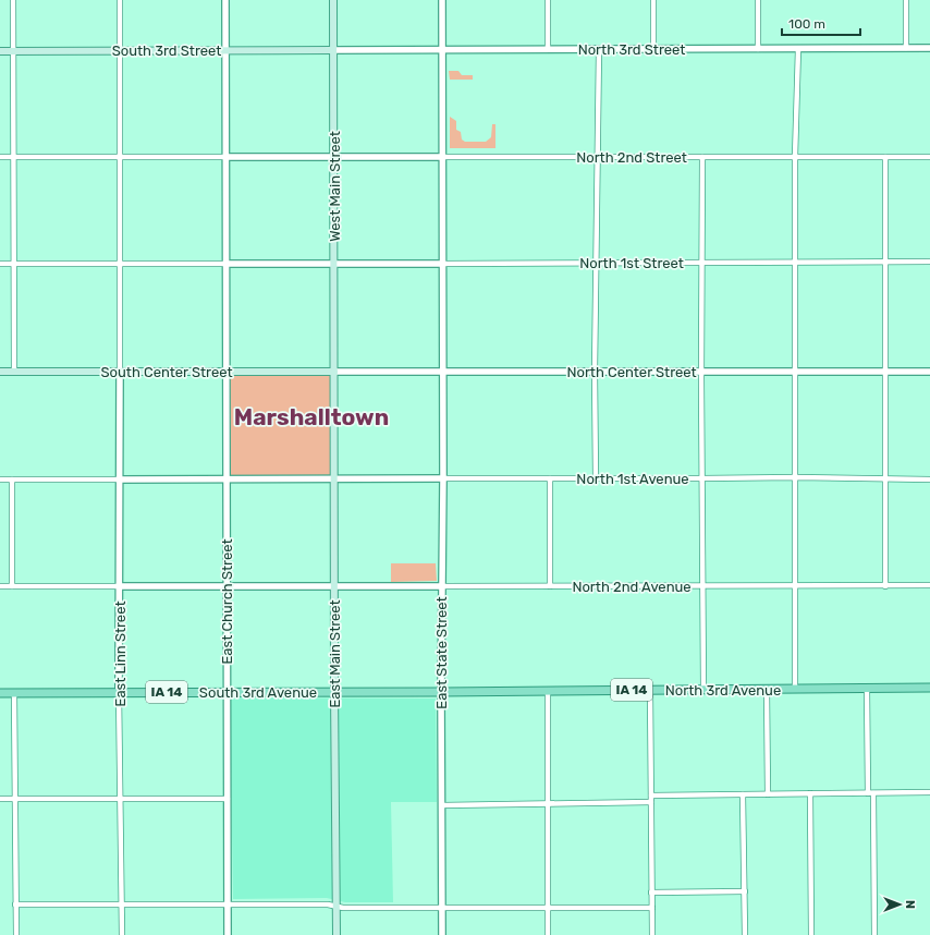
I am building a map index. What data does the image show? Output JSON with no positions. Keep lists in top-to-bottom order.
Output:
{
  "streets": {
    "main road": [
      "South 3rd Street",
      "West Main Street",
      "South Center Street",
      "East Main Street",
      "IA 14",
      "North 3rd Avenue",
      "South 3rd Avenue"
    ],
    "street": [
      "North 3rd Street",
      "North 2nd Street",
      "North 1st Street",
      "North Center Street",
      "North 1st Avenue",
      "North 2nd Avenue",
      "East Church Street",
      "East State Street",
      "East Linn Street"
    ]
  },
  "crossings": [
    ["North 3rd Street", "South 3rd Street"],
    ["North 3rd Street", "West Main Street"],
    ["North 3rd Street", "East State Street"],
    ["South 3rd Street", "West Main Street"],
    ["South 3rd Street", "East Church Street"],
    ["North 2nd Street", "West Main Street"],
    ["North 2nd Street", "East Church Street"],
    ["North 2nd Street", "East State Street"],
    ["West Main Street", "North 1st Street"],
    ["West Main Street", "South Center Street"],
    ["West Main Street", "North Center Street"],
    ["West Main Street", "East Main Street"],
    ["North 1st Street", "East Church Street"],
    ["North 1st Street", "East State Street"],
    ["South Center Street", "North Center Street"],
    ["South Center Street", "East Church Street"],
    ["South Center Street", "East Linn Street"],
    ["South Center Street", "East Main Street"],
    ["North Center Street", "East State Street"],
    ["North Center Street", "East Main Street"],
    ["North 1st Avenue", "East Church Street"],
    ["North 1st Avenue", "East State Street"],
    ["North 1st Avenue", "East Linn Street"],
    ["North 1st Avenue", "East Main Street"],
    ["North 2nd Avenue", "East Church Street"],
    ["North 2nd Avenue", "East State Street"],
    ["North 2nd Avenue", "East Linn Street"],
    ["North 2nd Avenue", "East Main Street"],
    ["East Church Street", "South 3rd Avenue"],
    ["East State Street", "North 3rd Avenue"],
    ["East Linn Street", "South 3rd Avenue"],
    ["East Main Street", "North 3rd Avenue"],
    ["East Main Street", "South 3rd Avenue"],
    ["North 3rd Avenue", "South 3rd Avenue"]
  ],
  "districts": ["Marshalltown"],
  "scale_bar": "100 m",
  "north": "right"
}
